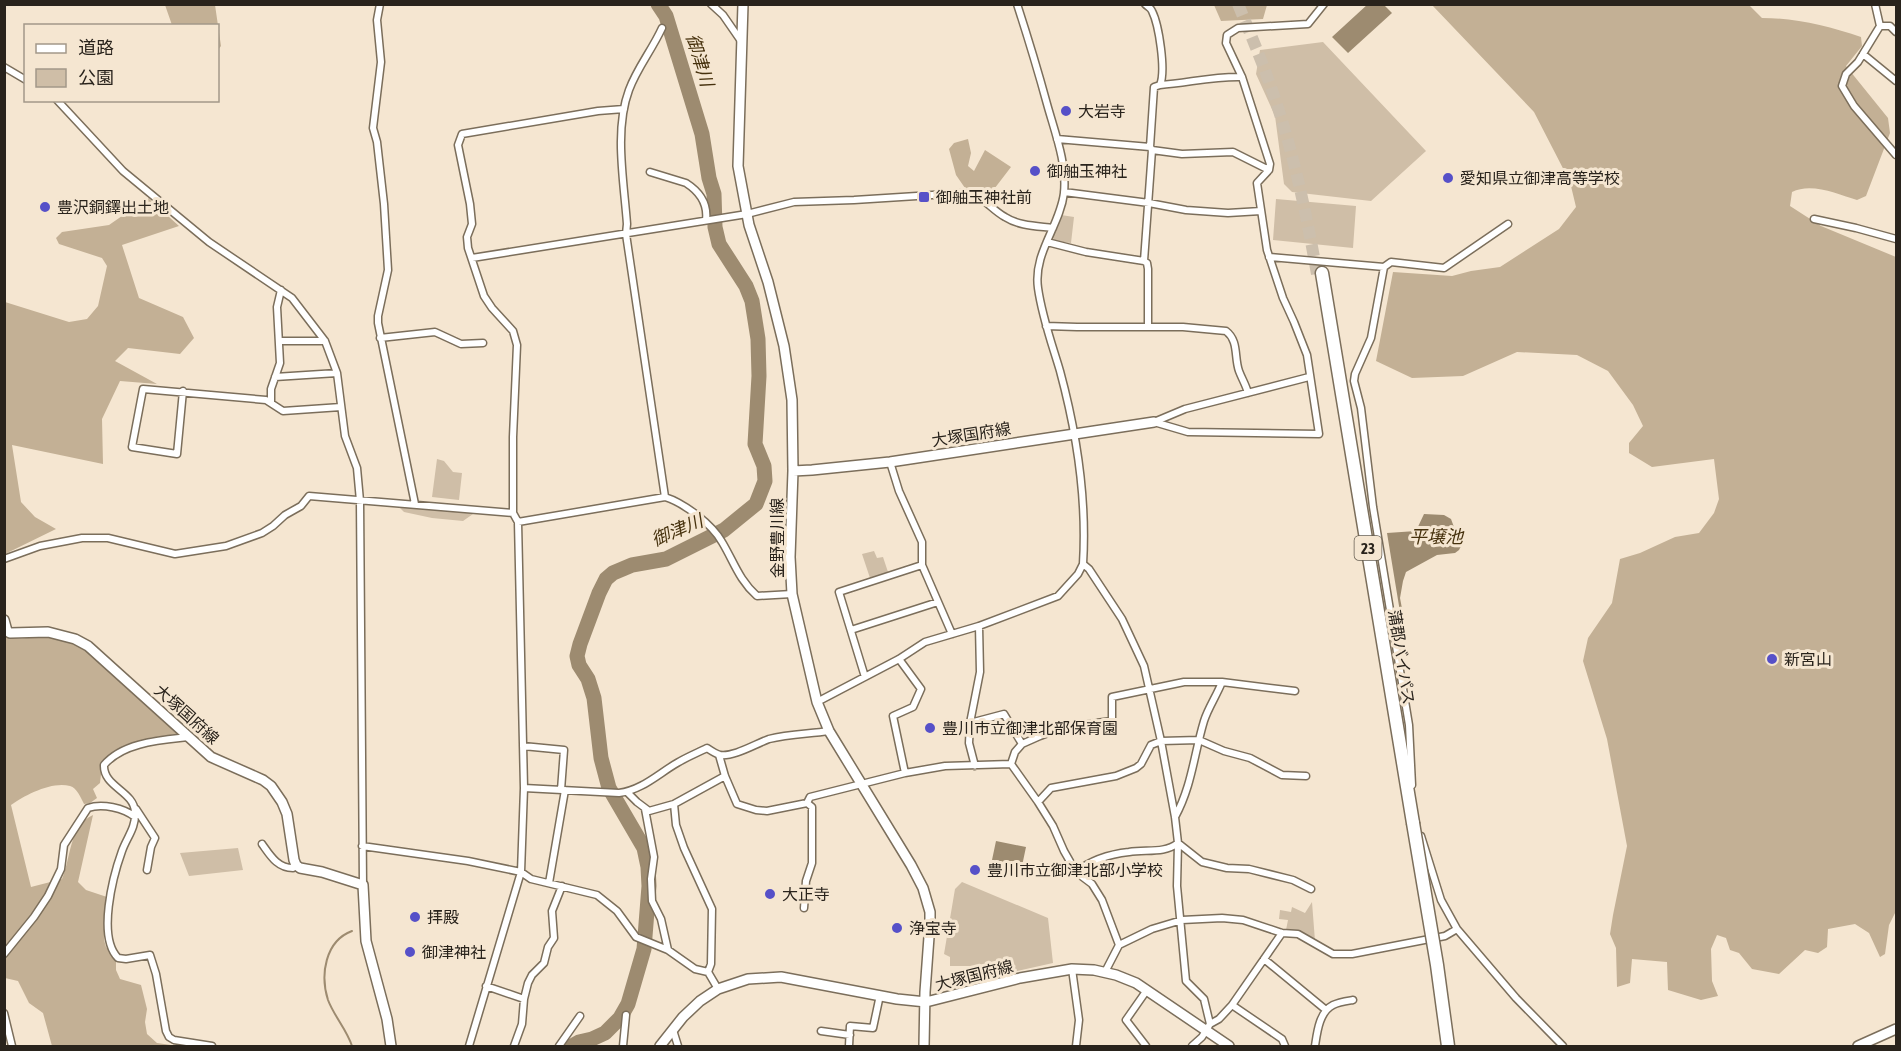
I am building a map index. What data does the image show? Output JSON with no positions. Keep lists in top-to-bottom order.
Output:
{
  "streets": {
    "highway": ["23", "蒲郡バイパス"],
    "main road": ["大塚国府線", "金野豊川線"]
  },
  "crossings": [
    ["大塚国府線", "金野豊川線"]
  ],
  "water": ["御津川", "平壌池"],
  "places": {
    "other": [
      "大岩寺",
      "御舳玉神社",
      "愛知県立御津高等学校",
      "豊沢銅鐸出土地",
      "新宮山",
      "豊川市立御津北部保育園",
      "豊川市立御津北部小学校",
      "大正寺",
      "拝殿",
      "浄宝寺",
      "御津神社"
    ],
    "transit": ["御舳玉神社前"]
  },
  "legend": ["道路", "公園"]
}
